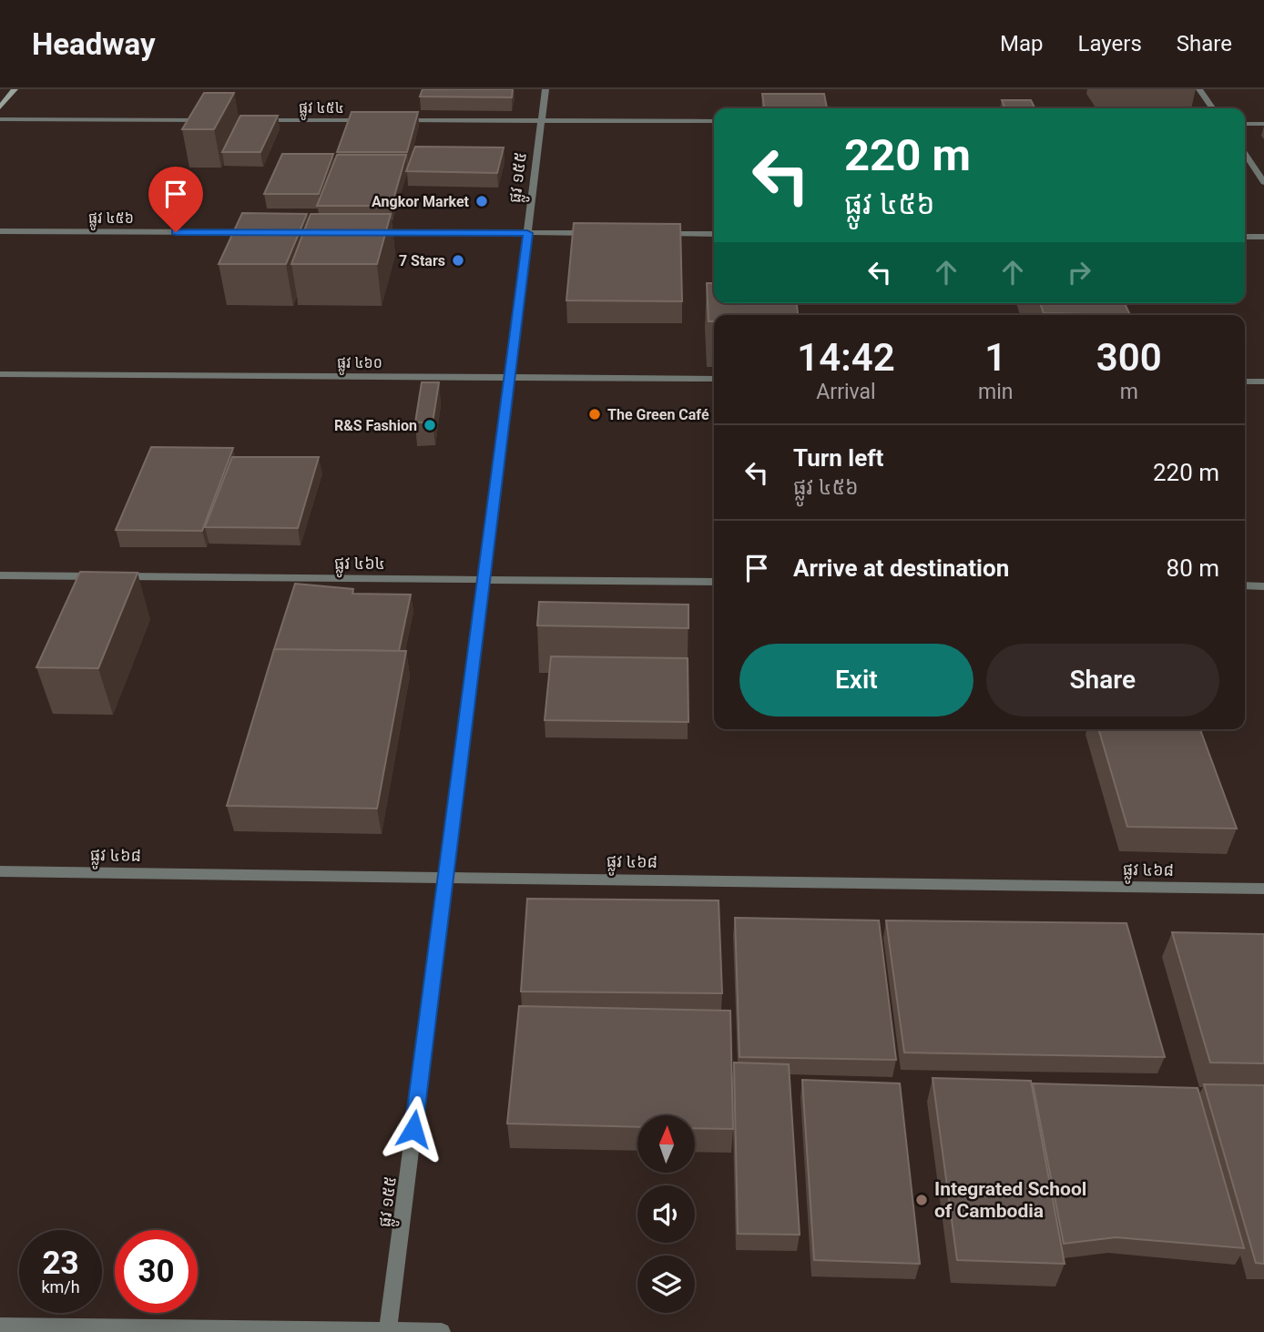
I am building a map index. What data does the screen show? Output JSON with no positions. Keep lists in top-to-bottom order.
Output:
{
  "streets": {
    "street": [
      "ផ្លូវ ៤៥៤",
      "ផ្លូវ ១៥៥",
      "ផ្លូវ ៤៥៦",
      "ផ្លូវ ៤៦០",
      "ផ្លូវ ៤៦៤",
      "ផ្លូវ ៤៦៨"
    ]
  },
  "crossings": [
    ["ផ្លូវ ១៥៥", "ផ្លូវ ៤៦០"],
    ["ផ្លូវ ១៥៥", "ផ្លូវ ៤៦៤"],
    ["ផ្លូវ ១៥៥", "ផ្លូវ ៤៦៨"]
  ],
  "places": [
    "Angkor Market",
    "7 Stars",
    "The Green Café",
    "R&S Fashion",
    "Integrated School of Cambodia"
  ],
  "north": "top",
  "page": {
    "header": "Headway",
    "nav": ["Map", "Layers", "Share"],
    "turn": ["220 m", "ផ្លូវ ៤៥៦"],
    "eta": [
      "14:42",
      "Arrival",
      "1",
      "min",
      "300",
      "m"
    ],
    "list": [
      {
        "name": "Turn left",
        "note": "ផ្លូវ ៤៥៦",
        "value": "220 m"
      },
      {
        "name": "Arrive at destination",
        "value": "80 m"
      }
    ],
    "buttons": ["Exit", "Share"],
    "speed": "23 km/h",
    "limit": "30"
  }
}
